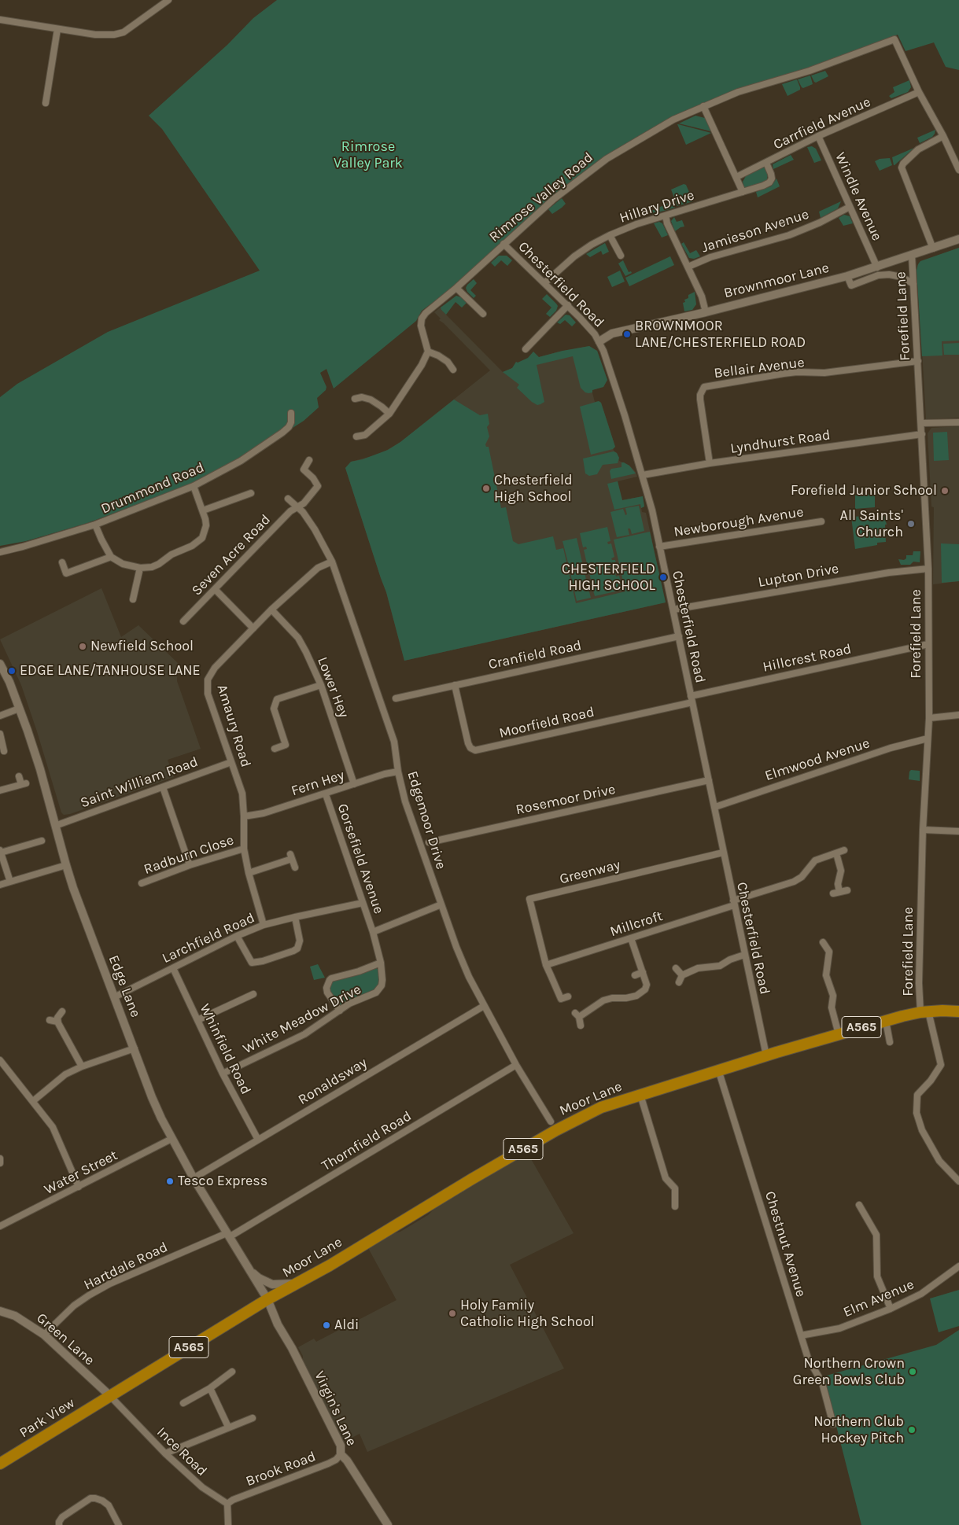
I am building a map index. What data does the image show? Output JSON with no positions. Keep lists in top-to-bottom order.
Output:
{
  "streets": {
    "highway": ["A565", "Moor Lane", "Park View"],
    "street": [
      "Carrfield Avenue",
      "Windle Avenue",
      "Rimrose Valley Road",
      "Hillary Drive",
      "Jamieson Avenue",
      "Brownmoor Lane",
      "Chesterfield Road",
      "Forefield Lane",
      "Bellair Avenue",
      "Lyndhurst Road",
      "Drummond Road",
      "Newborough Avenue",
      "Seven Acre Road",
      "Lupton Drive",
      "Cranfield Road",
      "Hillcrest Road",
      "Lower Hey",
      "Moorfield Road",
      "Amaury Road",
      "Elmwood Avenue",
      "Saint William Road",
      "Fern Hey",
      "Rosemoor Drive",
      "Edgemoor Drive",
      "Radburn Close",
      "Gorsefield Avenue",
      "Greenway",
      "Millcroft",
      "Larchfield Road",
      "Edge Lane",
      "White Meadow Drive",
      "Whinfield Road",
      "Ronaldsway",
      "Thornfield Road",
      "Water Street",
      "Chestnut Avenue",
      "Hartdale Road",
      "Elm Avenue",
      "Green Lane",
      "Virgin's Lane",
      "Ince Road",
      "Brook Road"
    ]
  },
  "crossings": [
    ["Carrfield Avenue", "Windle Avenue"],
    ["Carrfield Avenue", "Rimrose Valley Road"],
    ["Carrfield Avenue", "Hillary Drive"],
    ["Windle Avenue", "Jamieson Avenue"],
    ["Windle Avenue", "Brownmoor Lane"],
    ["Rimrose Valley Road", "Chesterfield Road"],
    ["Hillary Drive", "Chesterfield Road"],
    ["Brownmoor Lane", "Chesterfield Road"],
    ["Brownmoor Lane", "Forefield Lane"],
    ["Chesterfield Road", "Lyndhurst Road"],
    ["Chesterfield Road", "Newborough Avenue"],
    ["Chesterfield Road", "Lupton Drive"],
    ["Chesterfield Road", "Cranfield Road"],
    ["Chesterfield Road", "Hillcrest Road"],
    ["Chesterfield Road", "Moorfield Road"],
    ["Chesterfield Road", "Elmwood Avenue"],
    ["Chesterfield Road", "Rosemoor Drive"],
    ["Chesterfield Road", "Greenway"],
    ["Chesterfield Road", "Millcroft"],
    ["Chesterfield Road", "Moor Lane"],
    ["Forefield Lane", "Bellair Avenue"],
    ["Forefield Lane", "Lyndhurst Road"],
    ["Forefield Lane", "Lupton Drive"],
    ["Forefield Lane", "Hillcrest Road"],
    ["Forefield Lane", "Elmwood Avenue"],
    ["Forefield Lane", "Moor Lane"],
    ["Bellair Avenue", "Lyndhurst Road"],
    ["Seven Acre Road", "Edgemoor Drive"],
    ["Cranfield Road", "Moorfield Road"],
    ["Lower Hey", "Amaury Road"],
    ["Lower Hey", "Fern Hey"],
    ["Amaury Road", "Saint William Road"],
    ["Amaury Road", "Fern Hey"],
    ["Amaury Road", "Edgemoor Drive"],
    ["Amaury Road", "Radburn Close"],
    ["Amaury Road", "Larchfield Road"],
    ["Saint William Road", "Edge Lane"],
    ["Fern Hey", "Edgemoor Drive"],
    ["Fern Hey", "Gorsefield Avenue"],
    ["Edgemoor Drive", "Ronaldsway"],
    ["Edgemoor Drive", "Thornfield Road"],
    ["Gorsefield Avenue", "Larchfield Road"],
    ["Gorsefield Avenue", "White Meadow Drive"],
    ["Greenway", "Millcroft"],
    ["Larchfield Road", "Edge Lane"],
    ["Larchfield Road", "Whinfield Road"],
    ["Edge Lane", "A565"],
    ["Edge Lane", "Ronaldsway"],
    ["Edge Lane", "Moor Lane"],
    ["Edge Lane", "Thornfield Road"],
    ["Edge Lane", "Water Street"],
    ["Edge Lane", "Hartdale Road"],
    ["Edge Lane", "Virgin's Lane"],
    ["White Meadow Drive", "Whinfield Road"],
    ["A565", "Moor Lane"],
    ["A565", "Green Lane"],
    ["A565", "Virgin's Lane"],
    ["A565", "Park View"],
    ["A565", "Ince Road"],
    ["Whinfield Road", "Ronaldsway"],
    ["Moor Lane", "Chestnut Avenue"],
    ["Moor Lane", "Virgin's Lane"],
    ["Thornfield Road", "Hartdale Road"],
    ["Chestnut Avenue", "Elm Avenue"],
    ["Hartdale Road", "Green Lane"],
    ["Green Lane", "Park View"],
    ["Green Lane", "Ince Road"],
    ["Virgin's Lane", "Brook Road"],
    ["Park View", "Ince Road"],
    ["Ince Road", "Brook Road"]
  ],
  "parks": ["Rimrose Valley Park"],
  "places": [
    "BROWNMOOR LANE/CHESTERFIELD ROAD",
    "Chesterfield High School",
    "Forefield Junior School",
    "All Saints' Church",
    "CHESTERFIELD HIGH SCHOOL",
    "Newfield School",
    "EDGE LANE/TANHOUSE LANE",
    "Tesco Express",
    "Holy Family Catholic High School",
    "Aldi",
    "Northern Crown Green Bowls Club",
    "Northern Club Hockey Pitch"
  ]
}
